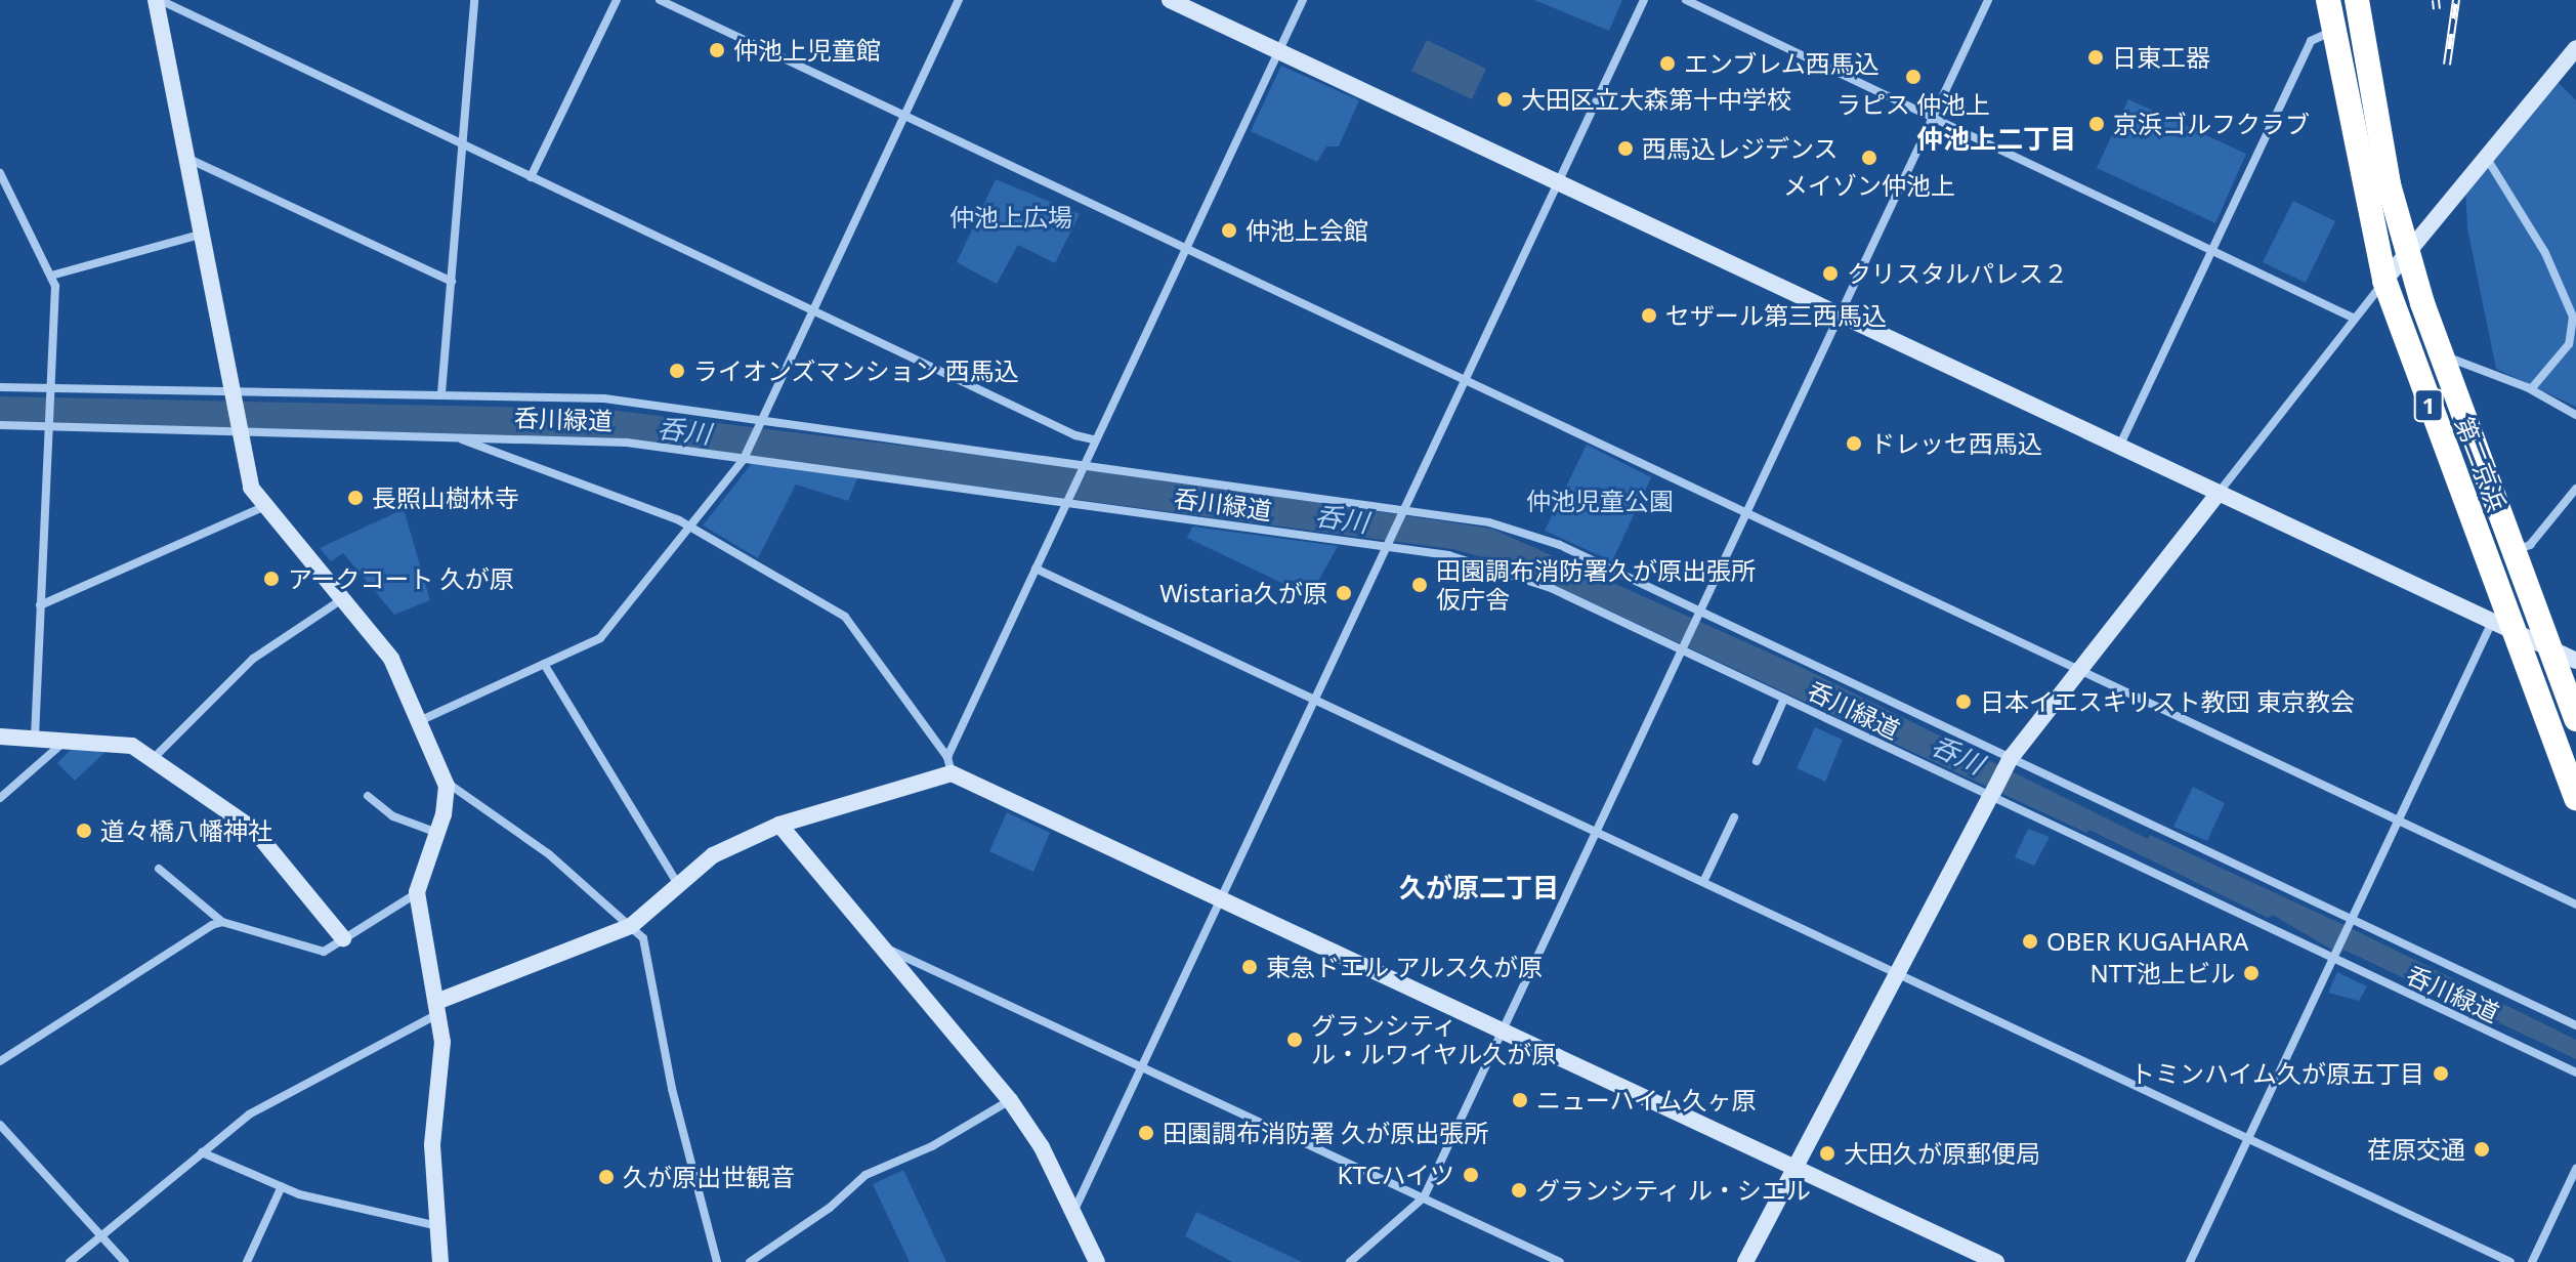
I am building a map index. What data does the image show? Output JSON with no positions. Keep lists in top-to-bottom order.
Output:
{
  "streets": {
    "highway": ["1", "第二京浜"],
    "street": ["呑川緑道"]
  },
  "districts": ["仲池上二丁目", "久が原二丁目"],
  "water": ["呑川"],
  "parks": ["仲池上広場", "仲池児童公園"],
  "places": [
    "仲池上児童館",
    "日東工器",
    "エンブレム西馬込",
    "ラピス 仲池上",
    "大田区立大森第十中学校",
    "京浜ゴルフクラブ",
    "西馬込レジデンス",
    "メイゾン仲池上",
    "仲池上会館",
    "クリスタルパレス２",
    "セザール第三西馬込",
    "ライオンズマンション 西馬込",
    "ドレッセ西馬込",
    "長照山樹林寺",
    "アークコート 久が原",
    "田園調布消防署久が原出張所 仮庁舎",
    "Wistaria久が原",
    "日本イエスキリスト教団 東京教会",
    "道々橋八幡神社",
    "OBER KUGAHARA",
    "東急ドエル アルス久が原",
    "NTT池上ビル",
    "グランシティ ル・ルワイヤル久が原",
    "トミンハイム久が原五丁目",
    "ニューハイム久ヶ原",
    "田園調布消防署 久が原出張所",
    "荏原交通",
    "大田久が原郵便局",
    "KTCハイツ",
    "久が原出世観音",
    "グランシティ ル・シエル"
  ]
}
